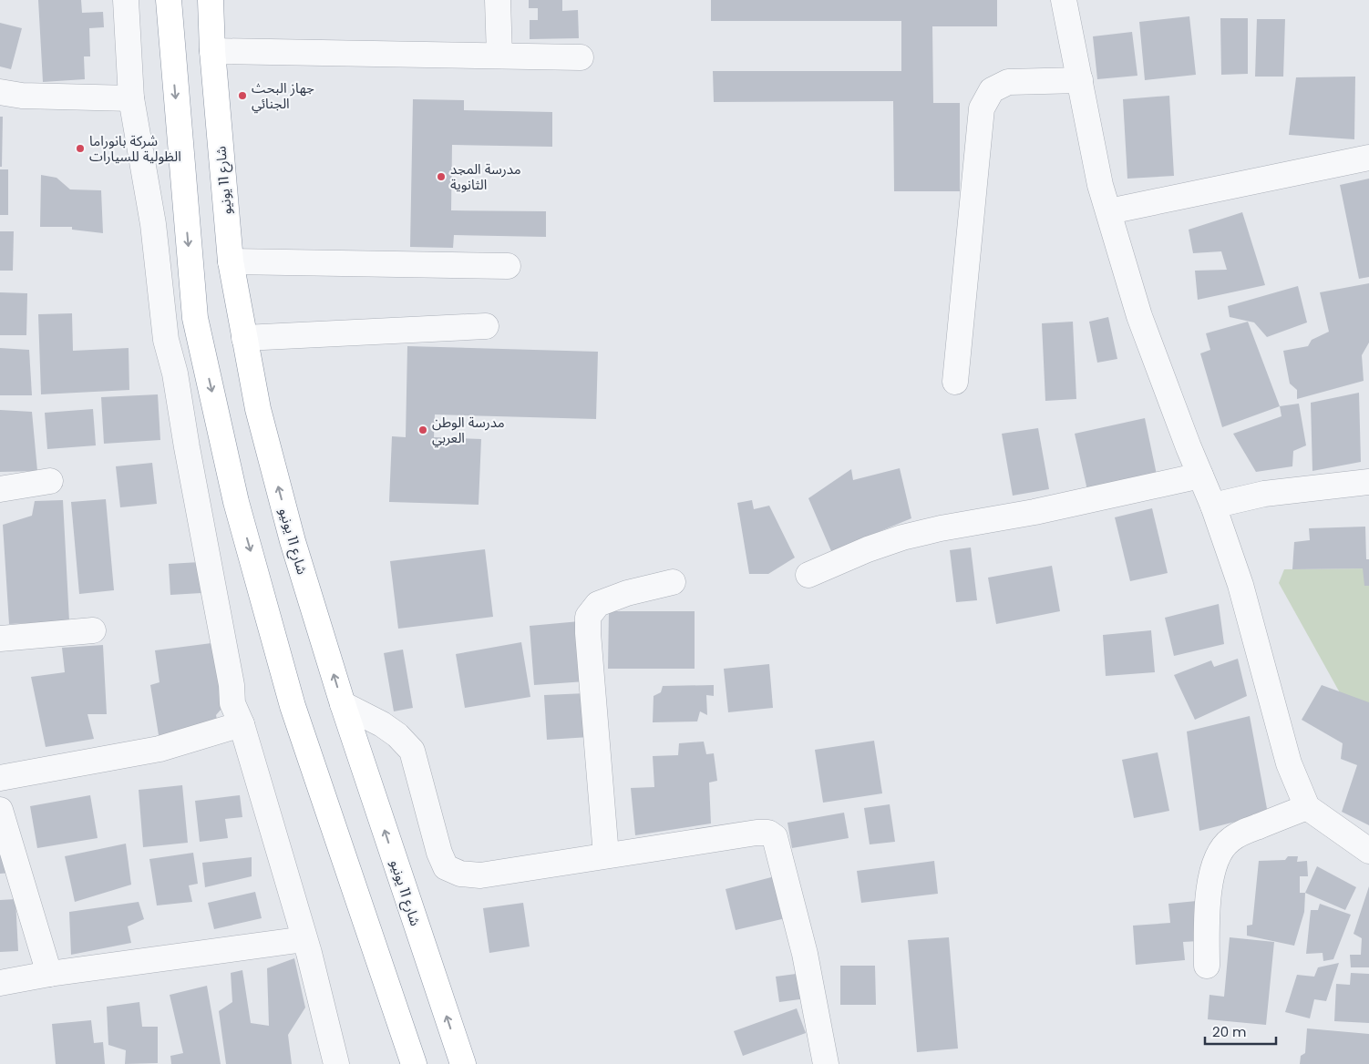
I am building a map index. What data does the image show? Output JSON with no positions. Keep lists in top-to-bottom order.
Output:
{
  "streets": {
    "highway": ["شارع 11 يونيو"]
  },
  "places": [
    "جهاز البحث الجنائي",
    "شركة بانوراما الظولية للسيارات",
    "مدرسة المجد الثانوية",
    "مدرسة الوطن العربي"
  ],
  "scale_bar": "20 m"
}
